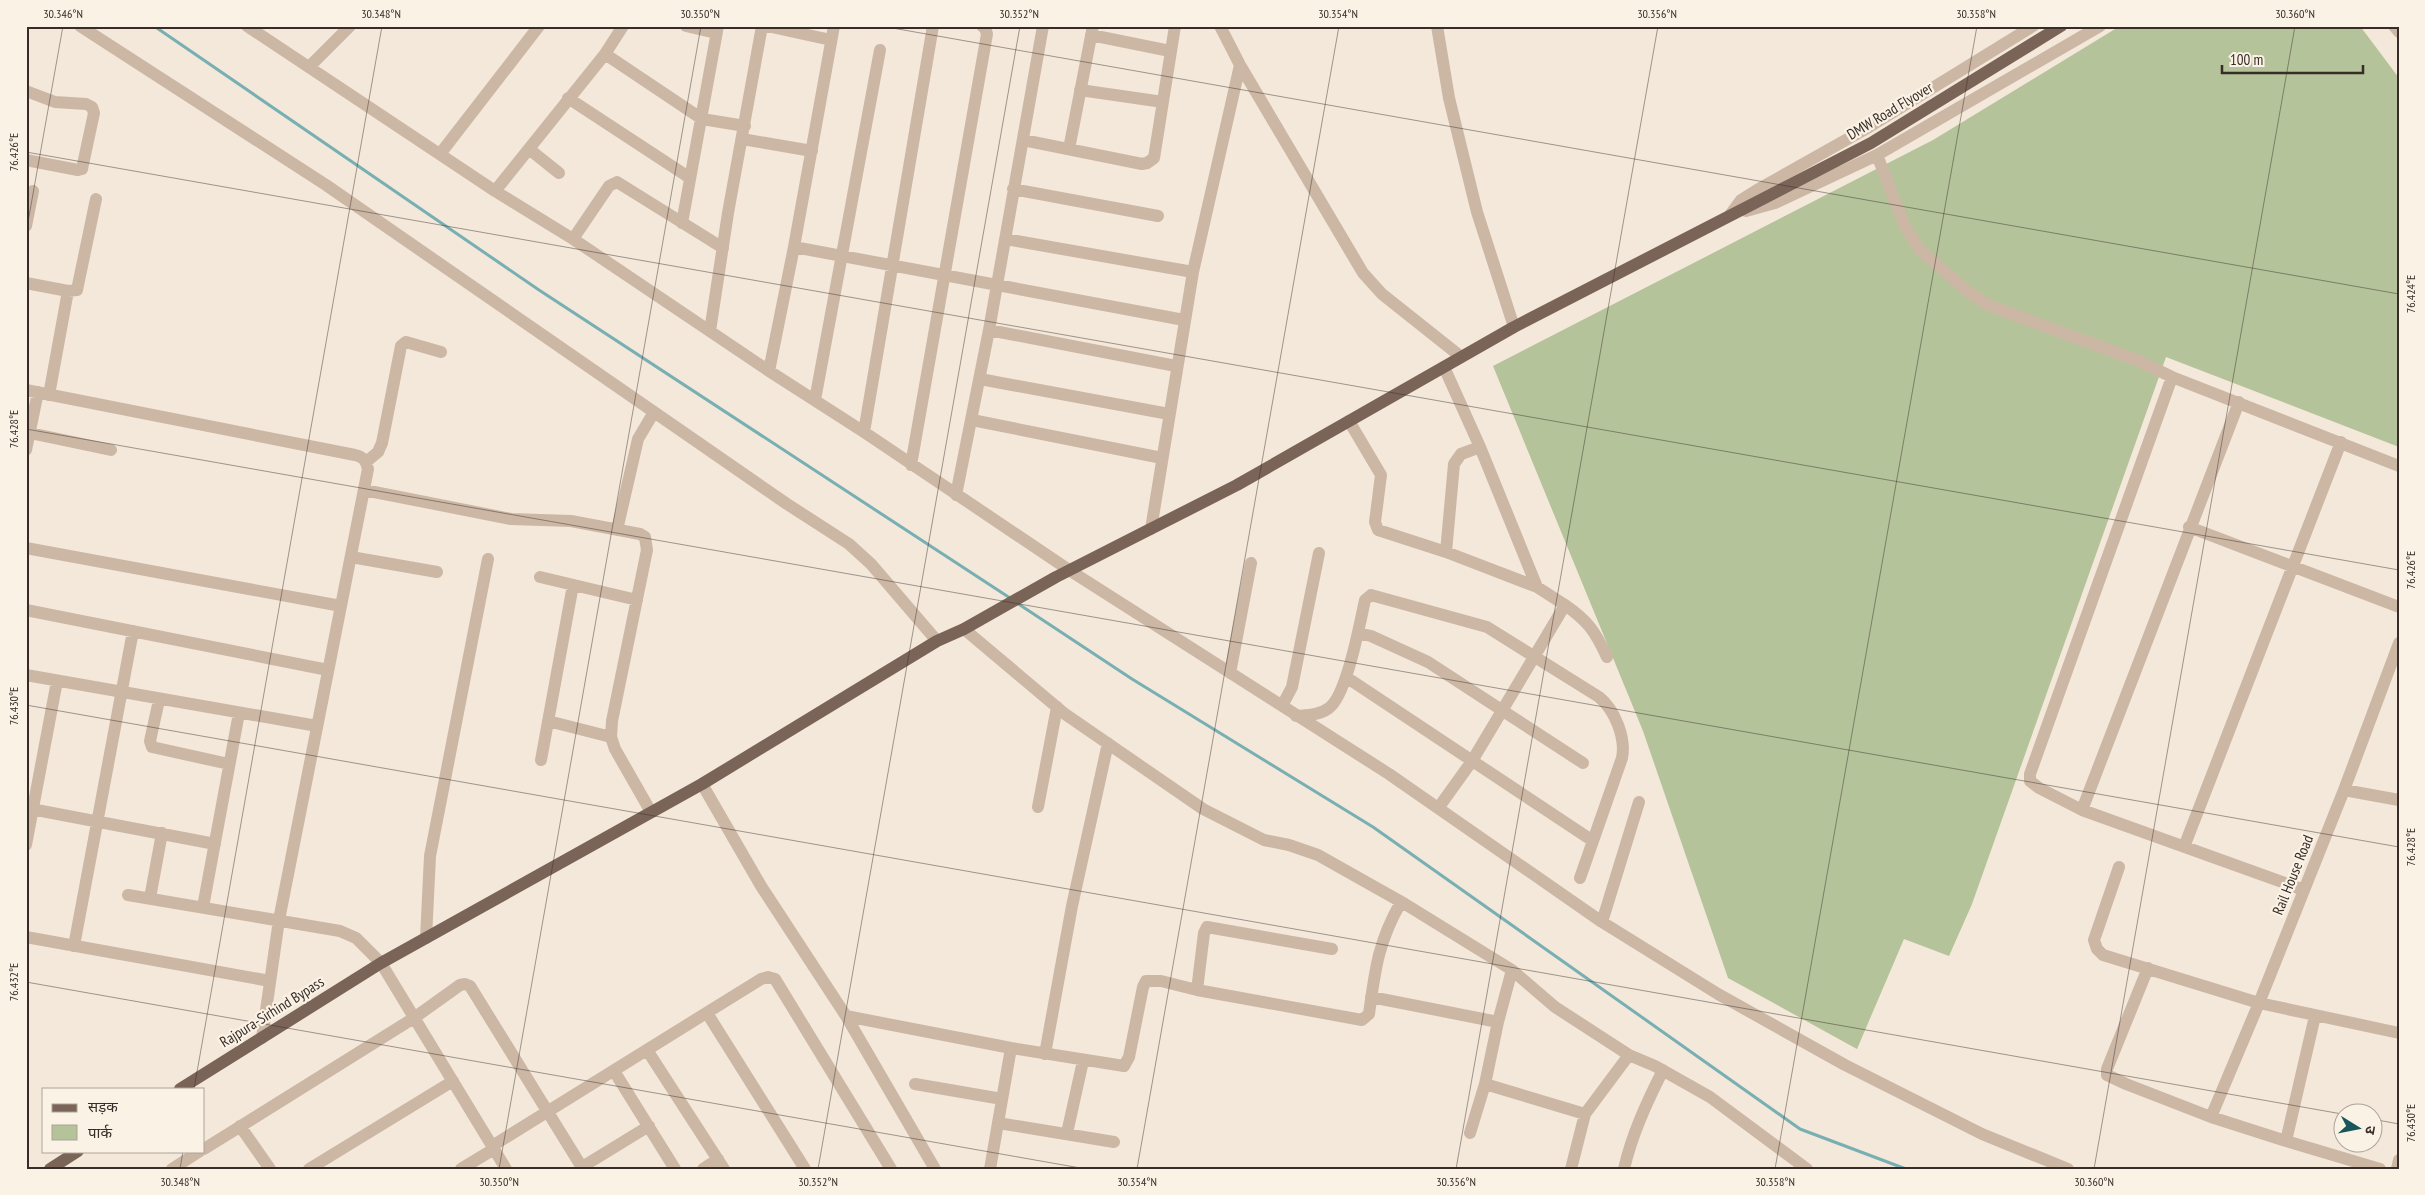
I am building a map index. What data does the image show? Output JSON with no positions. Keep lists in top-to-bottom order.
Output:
{
  "streets": {
    "main road": ["DMW Road Flyover", "Rajpura-Sirhind Bypass"],
    "street": ["Rail House Road"]
  },
  "crossings": [
    ["DMW Road Flyover", "Rajpura-Sirhind Bypass"]
  ],
  "legend": ["सड़क", "पार्क"],
  "scale_bar": "100 m",
  "north": "right",
  "coordinates": [
    "30.346°N",
    "30.348°N",
    "30.350°N",
    "30.352°N",
    "30.354°N",
    "30.356°N",
    "30.358°N",
    "30.360°N",
    "76.426°E",
    "76.424°E",
    "76.428°E",
    "76.430°E",
    "76.432°E"
  ]
}
